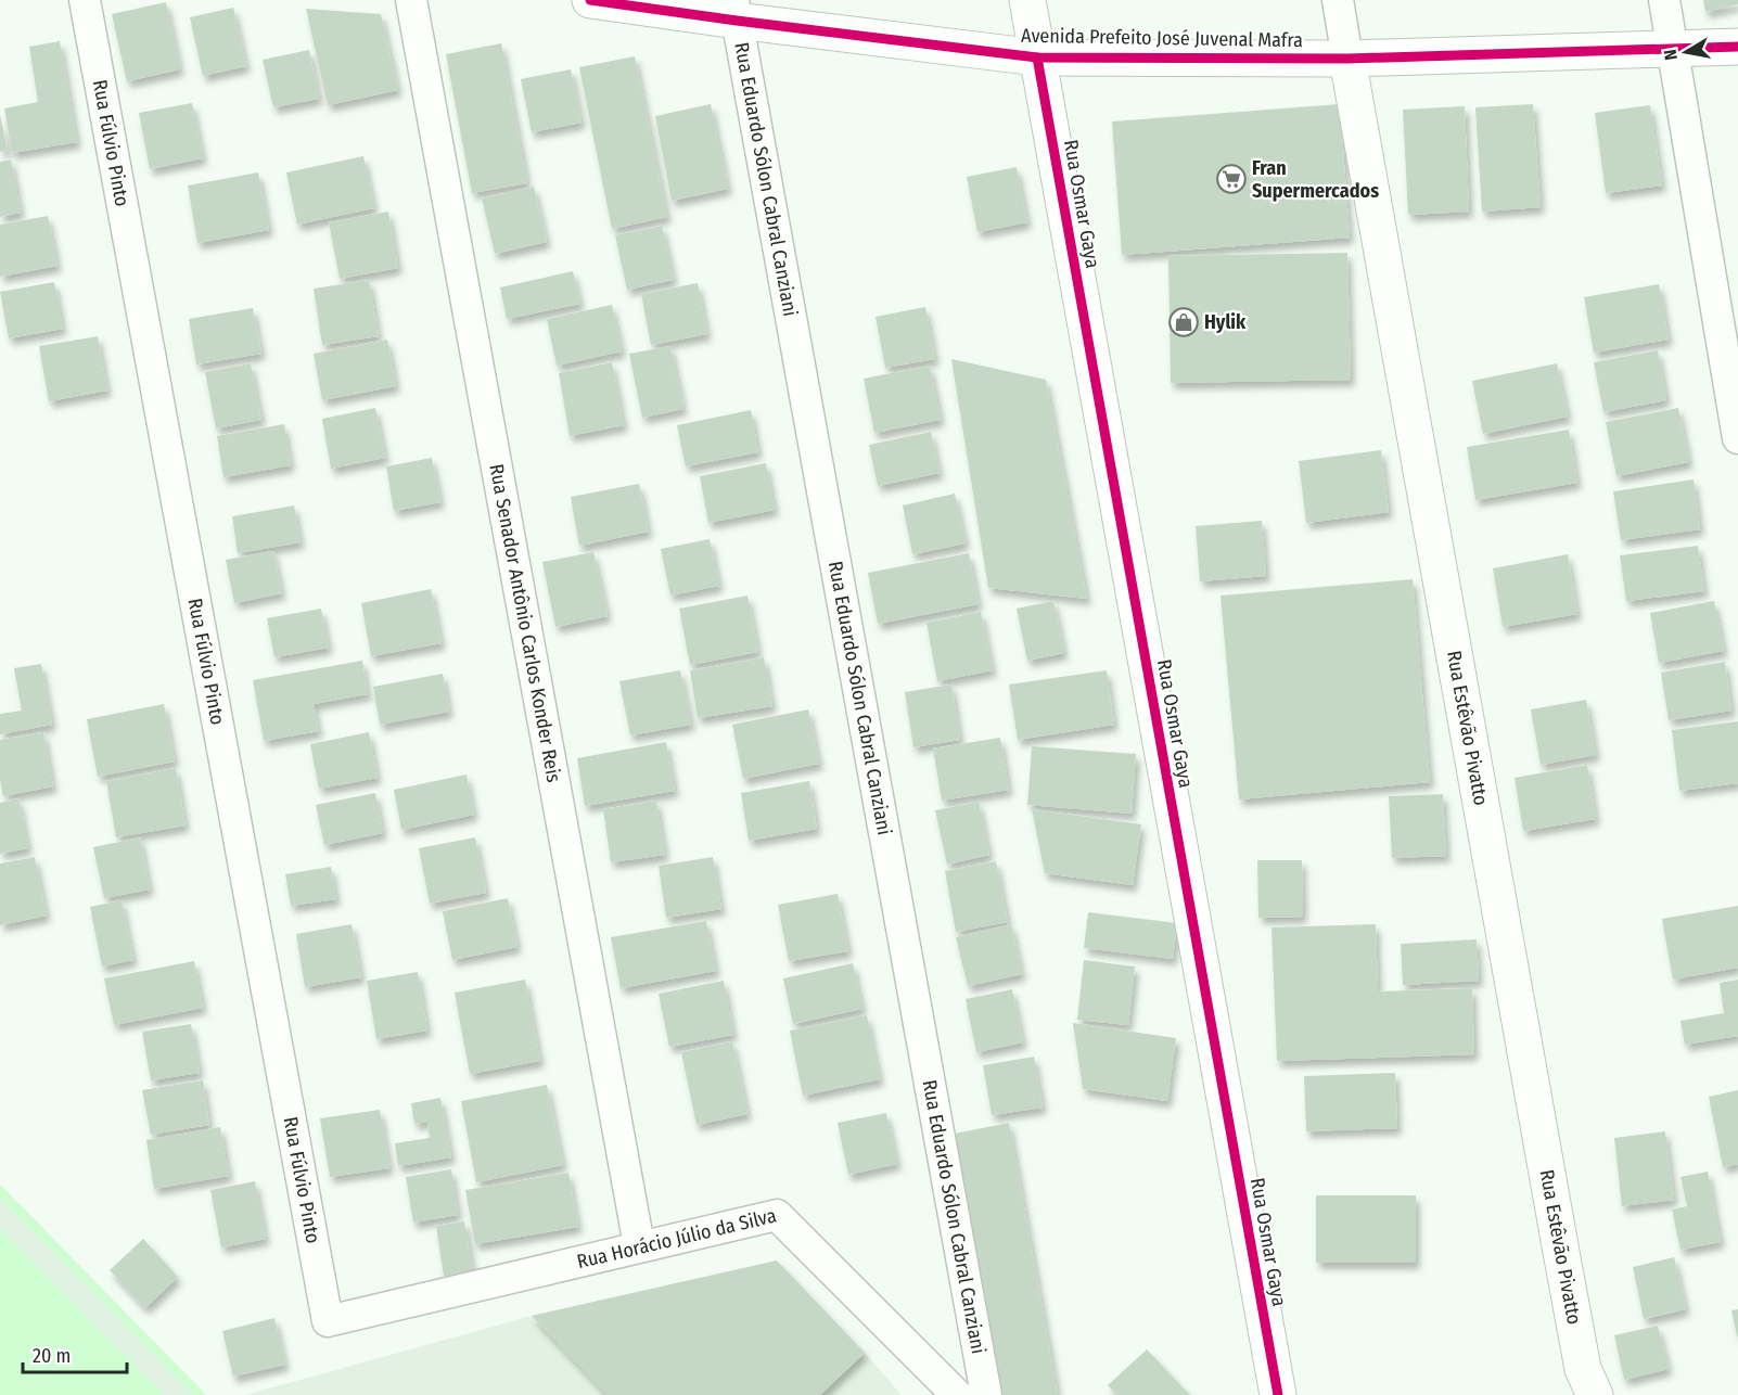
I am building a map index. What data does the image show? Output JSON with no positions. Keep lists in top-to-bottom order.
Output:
{
  "streets": {
    "main road": ["Avenida Prefeito José Juvenal Mafra", "Rua Osmar Gaya", "Rua Estêvão Pivatto"],
    "street": [
      "Rua Fúlvio Pinto",
      "Rua Eduardo Sólon Cabral Canziani",
      "Rua Senador Antônio Carlos Konder Reis",
      "Rua Horácio Júlio da Silva"
    ]
  },
  "crossings": [
    ["Avenida Prefeito José Juvenal Mafra", "Rua Eduardo Sólon Cabral Canziani"],
    ["Avenida Prefeito José Juvenal Mafra", "Rua Osmar Gaya"],
    ["Avenida Prefeito José Juvenal Mafra", "Rua Estêvão Pivatto"],
    ["Rua Fúlvio Pinto", "Rua Horácio Júlio da Silva"],
    ["Rua Senador Antônio Carlos Konder Reis", "Rua Horácio Júlio da Silva"]
  ],
  "places": {
    "supermarket": ["Fran Supermercados"],
    "shop": ["Hylik"]
  },
  "scale_bar": "20 m",
  "north": "left"
}
